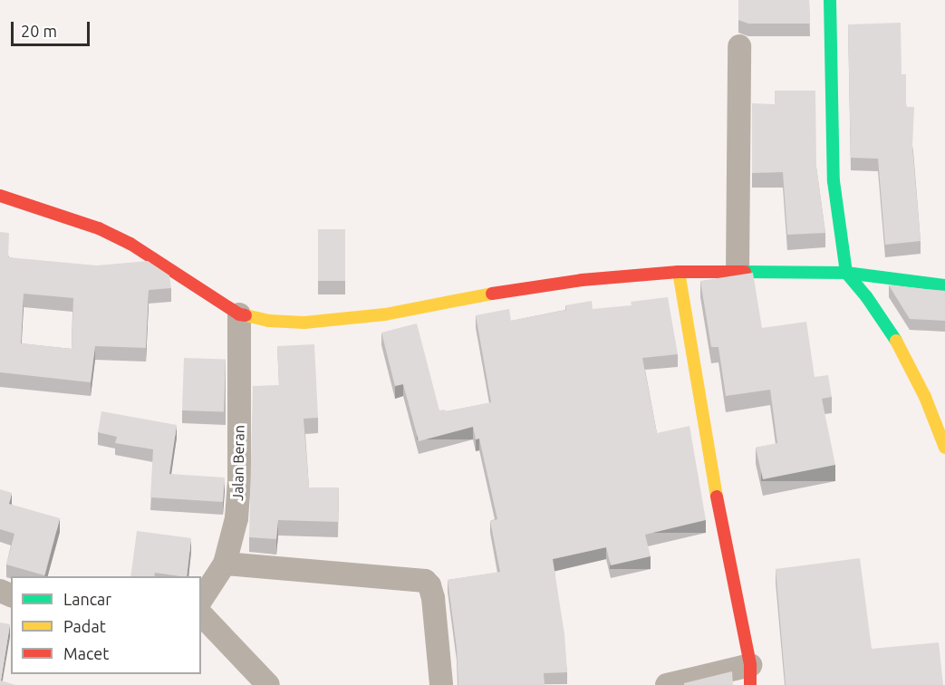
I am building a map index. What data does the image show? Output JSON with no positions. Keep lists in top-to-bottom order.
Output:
{
  "streets": {
    "street": ["Jalan Beran"]
  },
  "legend": ["Lancar", "Padat", "Macet"],
  "scale_bar": "20 m"
}
